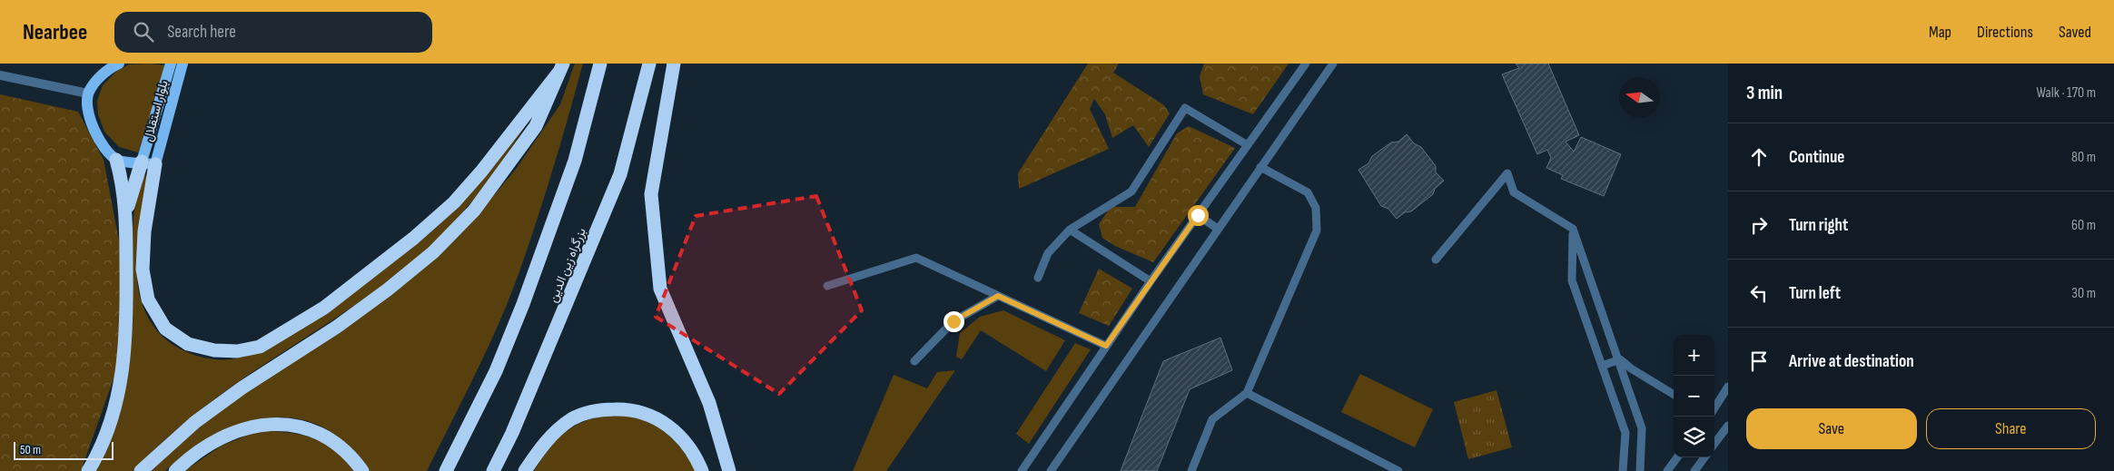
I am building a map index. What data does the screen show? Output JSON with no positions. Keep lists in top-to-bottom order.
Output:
{
  "streets": {
    "highway": ["بزرگراه زین الدین"],
    "main road": ["بلوار استقلال"]
  },
  "scale_bar": "50 m",
  "north": "left",
  "page": {
    "header": "Nearbee",
    "search": "Search here",
    "nav": ["Map", "Directions", "Saved"],
    "heading": ["3 min", "Walk · 170 m"],
    "list": [
      ["Continue", "80 m"],
      ["Turn right", "60 m"],
      ["Turn left", "30 m"],
      "Arrive at destination"
    ],
    "map_buttons": ["+", "−"],
    "buttons": ["Save", "Share"],
    "scale": "50 m"
  }
}
